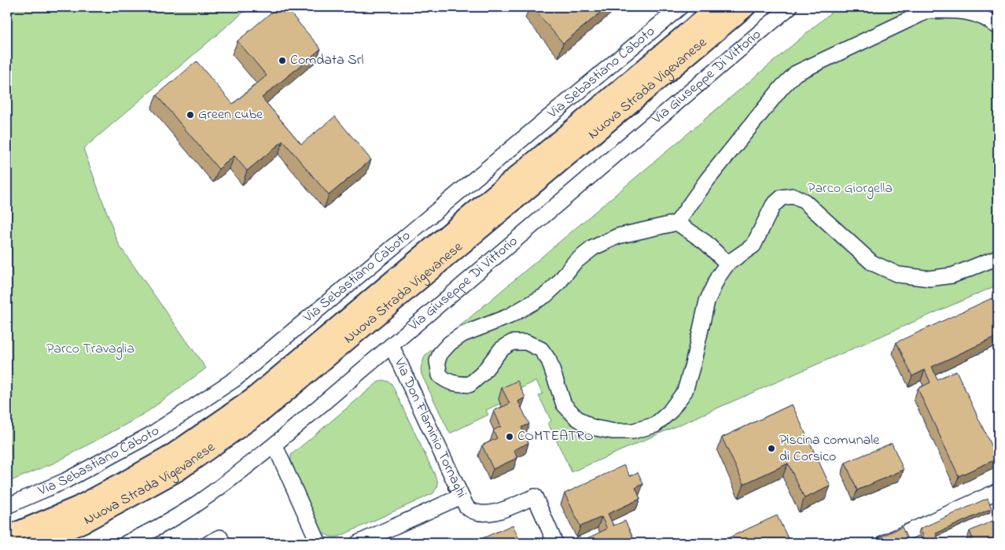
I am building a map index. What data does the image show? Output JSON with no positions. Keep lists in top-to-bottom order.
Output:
{
  "streets": {
    "main road": ["Nuova Strada Vigevanese"],
    "street": ["Via Sebastiano Caboto", "Via Giuseppe Di Vittorio", "Via Don Flaminio Tornaghi"]
  },
  "crossings": [
    ["Via Giuseppe Di Vittorio", "Via Don Flaminio Tornaghi"]
  ],
  "parks": ["Parco Giorgella", "Parco Travaglia"],
  "places": [
    "Comdata Srl",
    "Green cube",
    "COMTEATRO",
    "Piscina comunale di Corsico"
  ]
}
